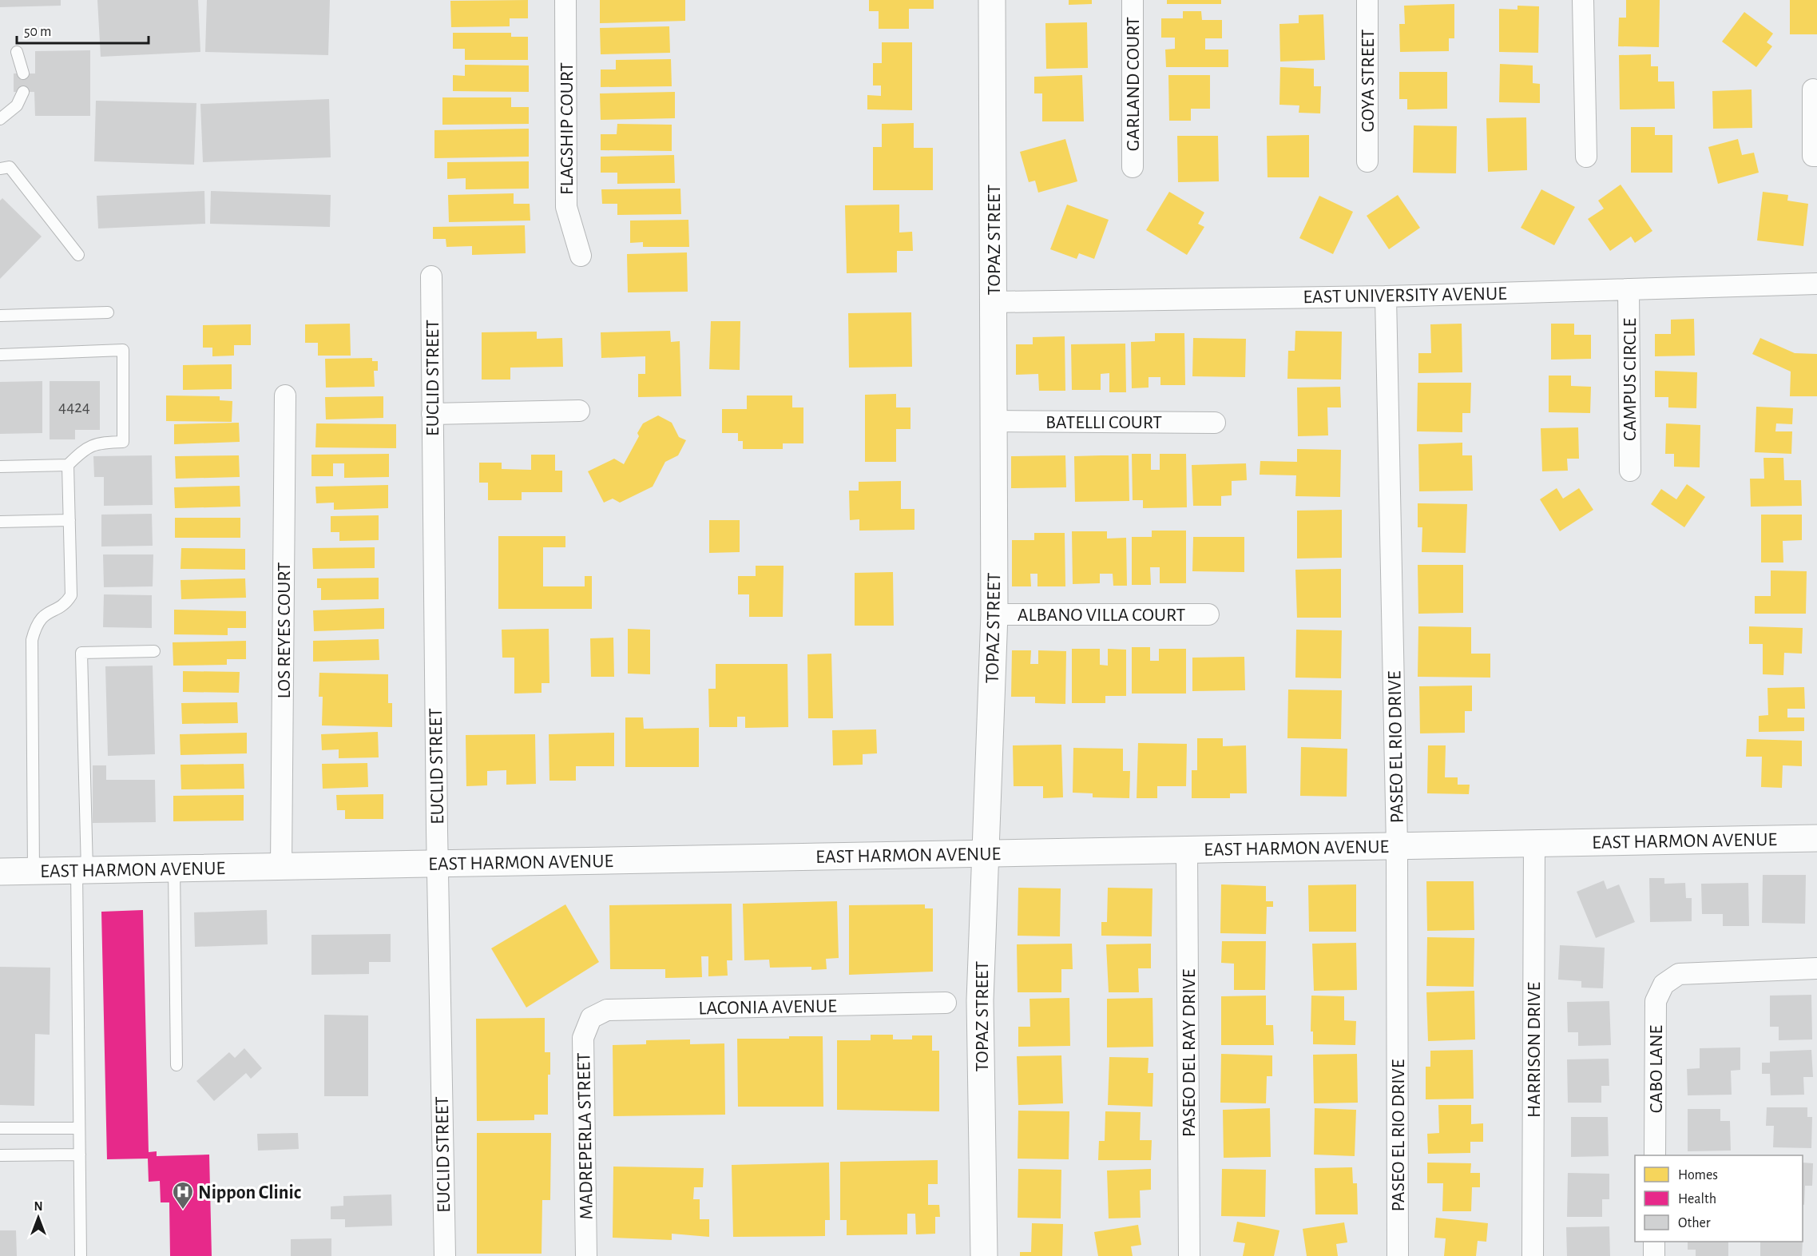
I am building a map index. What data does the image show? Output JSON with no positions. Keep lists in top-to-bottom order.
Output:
{
  "streets": {
    "main road": ["TOPAZ STREET", "EAST HARMON AVENUE"],
    "street": [
      "GOYA STREET",
      "GARLAND COURT",
      "FLAGSHIP COURT",
      "EAST UNIVERSITY AVENUE",
      "EUCLID STREET",
      "CAMPUS CIRCLE",
      "BATELLI COURT",
      "ALBANO VILLA COURT",
      "LOS REYES COURT",
      "PASEO EL RIO DRIVE",
      "LACONIA AVENUE",
      "HARRISON DRIVE",
      "PASEO DEL RAY DRIVE",
      "CABO LANE",
      "MADREPERLA STREET"
    ]
  },
  "crossings": [
    ["TOPAZ STREET", "EAST UNIVERSITY AVENUE"],
    ["TOPAZ STREET", "BATELLI COURT"],
    ["TOPAZ STREET", "ALBANO VILLA COURT"],
    ["TOPAZ STREET", "EAST HARMON AVENUE"],
    ["EAST UNIVERSITY AVENUE", "CAMPUS CIRCLE"],
    ["EAST UNIVERSITY AVENUE", "PASEO EL RIO DRIVE"],
    ["EUCLID STREET", "EAST HARMON AVENUE"],
    ["LOS REYES COURT", "EAST HARMON AVENUE"],
    ["PASEO EL RIO DRIVE", "EAST HARMON AVENUE"],
    ["EAST HARMON AVENUE", "HARRISON DRIVE"],
    ["EAST HARMON AVENUE", "PASEO DEL RAY DRIVE"],
    ["LACONIA AVENUE", "MADREPERLA STREET"]
  ],
  "places": {
    "hospital": ["Nippon Clinic"]
  },
  "house_numbers": ["4424"],
  "legend": ["Homes", "Health", "Other"],
  "scale_bar": "50 m",
  "north": "top"
}
